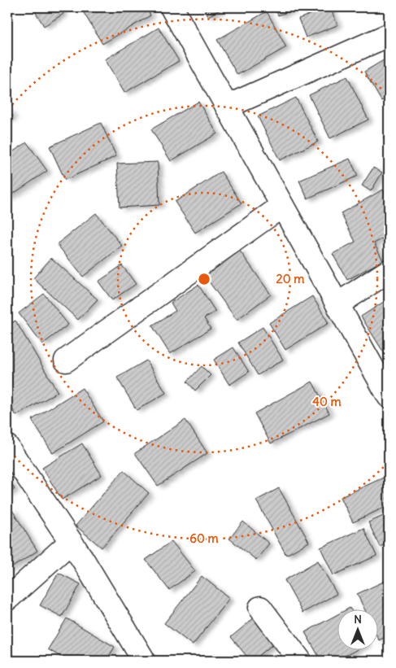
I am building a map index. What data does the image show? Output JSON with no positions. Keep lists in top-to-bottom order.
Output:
{
  "north": "top",
  "rings": ["20 m", "40 m", "60 m"]
}
